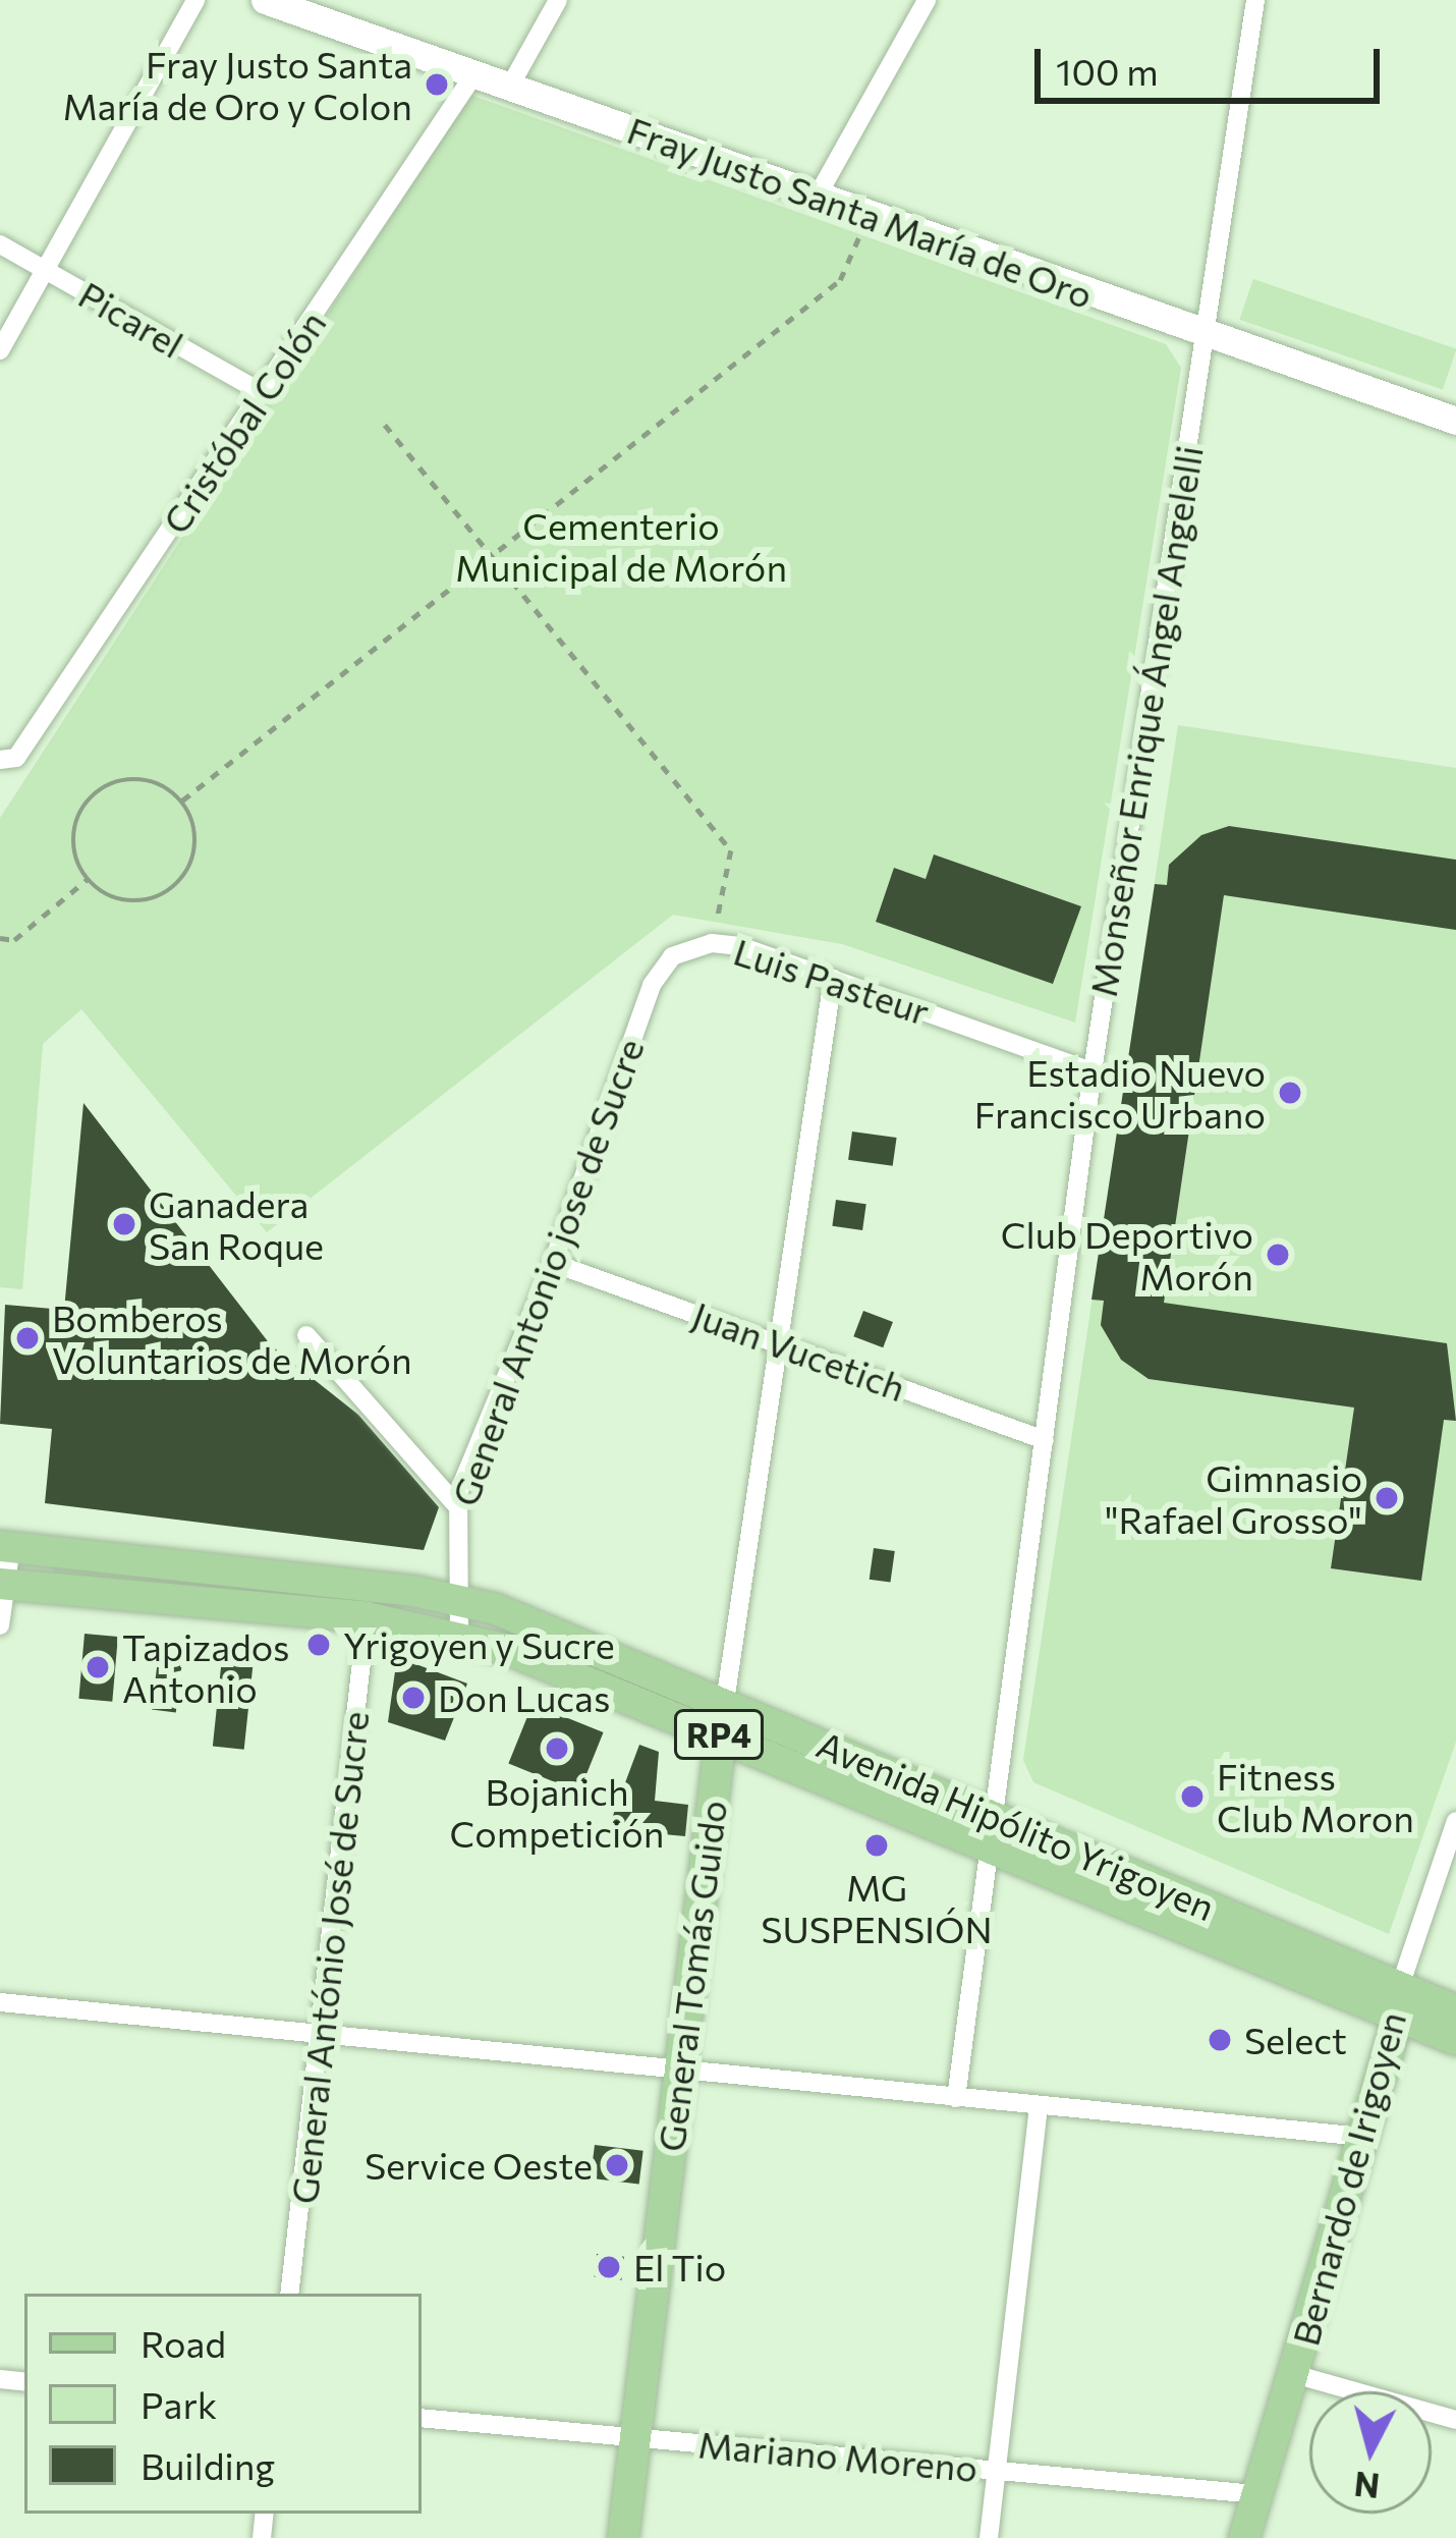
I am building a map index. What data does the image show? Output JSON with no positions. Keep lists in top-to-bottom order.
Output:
{
  "streets": {
    "main road": [
      "RP4",
      "Avenida Hipólito Yrigoyen",
      "General Tomás Guido",
      "Bernardo de Irigoyen"
    ],
    "street": [
      "Fray Justo Santa María de Oro",
      "Picarel",
      "Cristóbal Colón",
      "Monseñor Enrique Ángel Angelelli",
      "Luis Pasteur",
      "General Antonio jose de Sucre",
      "Juan Vucetich",
      "General António José de Sucre",
      "Mariano Moreno"
    ]
  },
  "crossings": [
    ["Fray Justo Santa María de Oro", "Cristóbal Colón"],
    ["Fray Justo Santa María de Oro", "Monseñor Enrique Ángel Angelelli"],
    ["Picarel", "Cristóbal Colón"],
    ["Monseñor Enrique Ángel Angelelli", "Luis Pasteur"],
    ["Monseñor Enrique Ángel Angelelli", "Juan Vucetich"],
    ["Monseñor Enrique Ángel Angelelli", "Avenida Hipólito Yrigoyen"],
    ["Luis Pasteur", "General Antonio jose de Sucre"],
    ["Luis Pasteur", "General Tomás Guido"],
    ["General Antonio jose de Sucre", "Juan Vucetich"],
    ["General Antonio jose de Sucre", "Avenida Hipólito Yrigoyen"],
    ["Juan Vucetich", "General Tomás Guido"],
    ["Avenida Hipólito Yrigoyen", "General António José de Sucre"],
    ["Avenida Hipólito Yrigoyen", "General Tomás Guido"],
    ["Avenida Hipólito Yrigoyen", "Bernardo de Irigoyen"],
    ["General Tomás Guido", "Mariano Moreno"],
    ["Bernardo de Irigoyen", "Mariano Moreno"]
  ],
  "parks": ["Cementerio Municipal de Morón"],
  "places": [
    "Fray Justo Santa María de Oro y Colon",
    "Estadio Nuevo Francisco Urbano",
    "Ganadera San Roque",
    "Club Deportivo Morón",
    "Bomberos Voluntarios de Morón",
    "Gimnasio \"Rafael Grosso\"",
    "Yrigoyen y Sucre",
    "Tapizados Antonio",
    "Don Lucas",
    "Bojanich Competición",
    "Fitness Club Moron",
    "MG SUSPENSIÓN",
    "Select",
    "Service Oeste",
    "El Tio"
  ],
  "legend": ["Road", "Park", "Building"],
  "scale_bar": "100 m",
  "north": "bottom"
}
